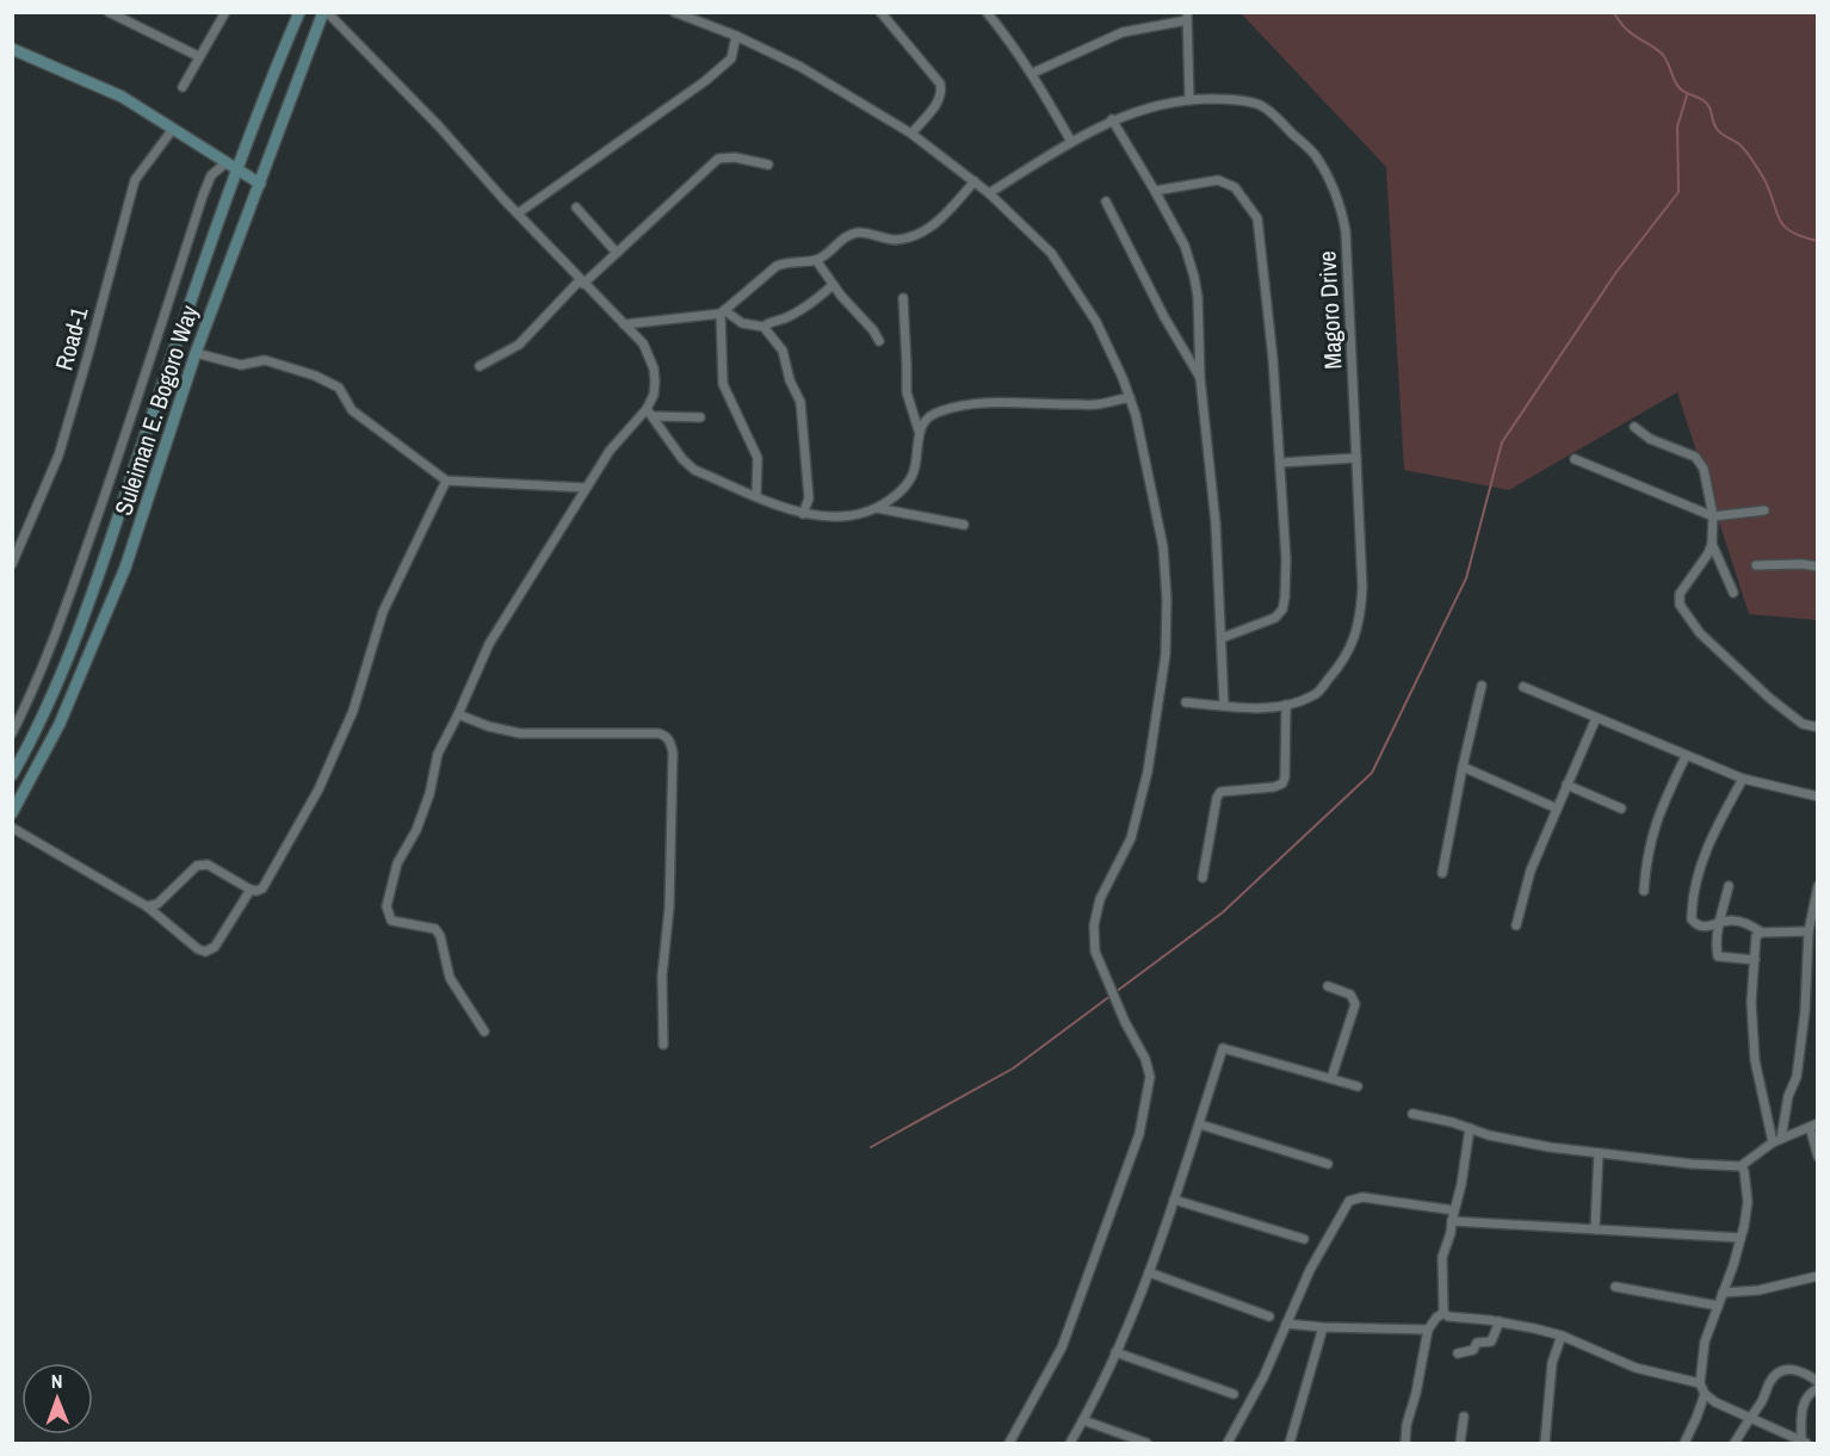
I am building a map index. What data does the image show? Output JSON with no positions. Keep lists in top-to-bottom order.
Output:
{
  "streets": {
    "street": ["Magoro Drive", "Road-1", "Suleiman E. Bogoro Way"]
  },
  "north": "top"
}
